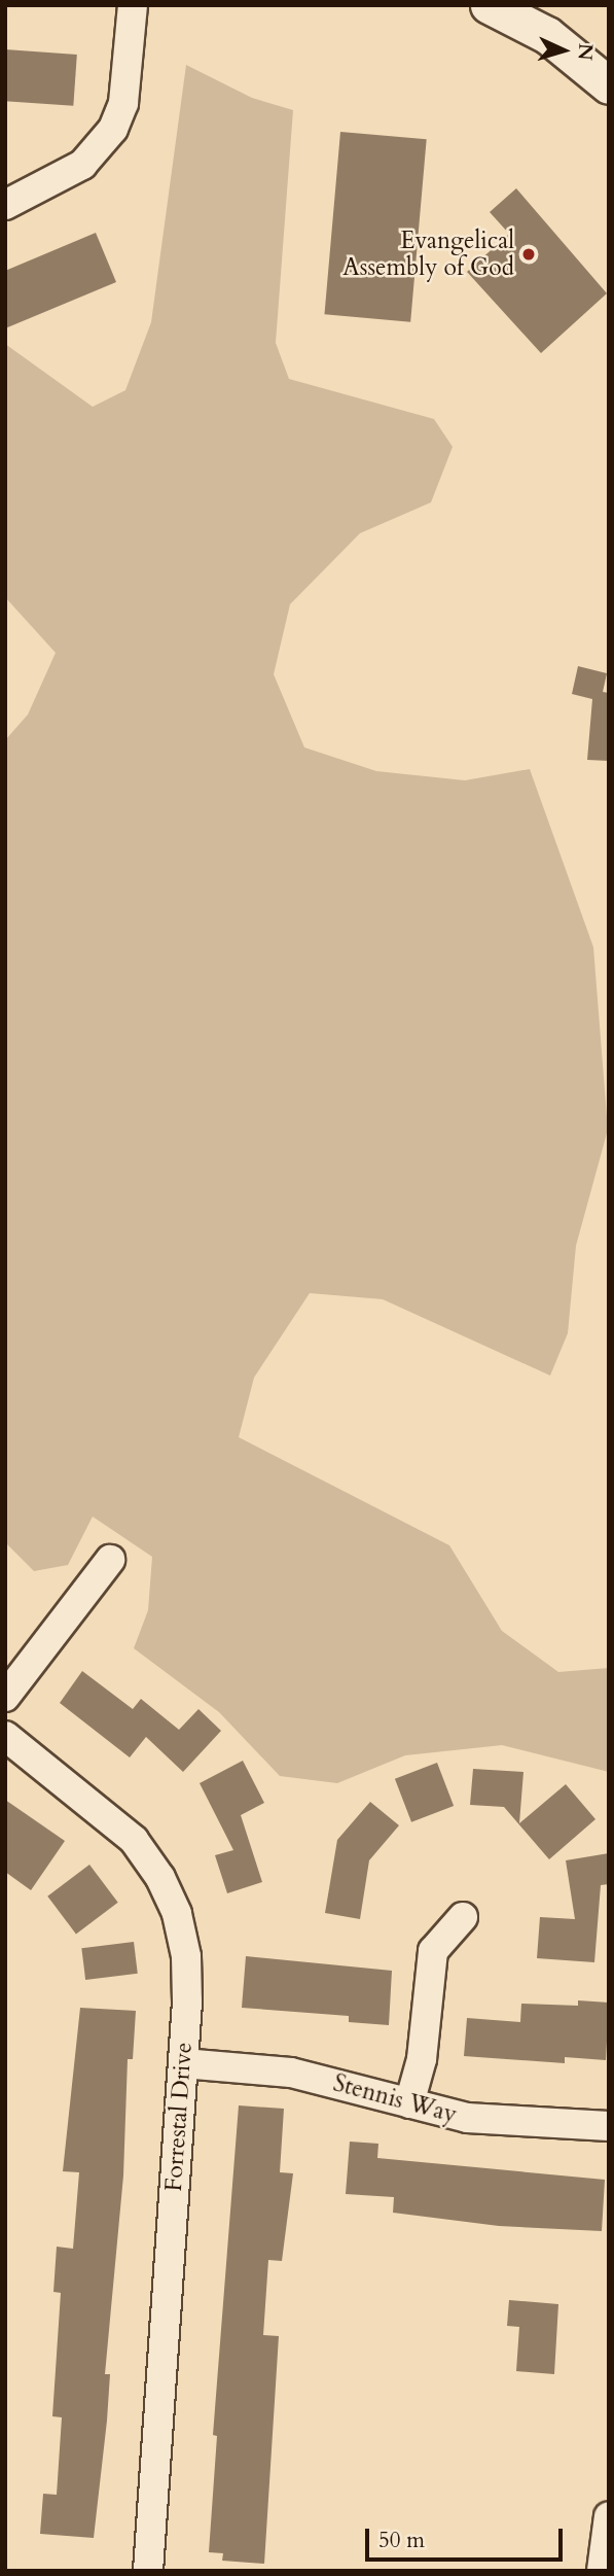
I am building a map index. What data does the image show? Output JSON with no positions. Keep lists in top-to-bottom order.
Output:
{
  "streets": {
    "street": ["Stennis Way", "Forrestal Drive"]
  },
  "crossings": [
    ["Stennis Way", "Forrestal Drive"]
  ],
  "places": ["Evangelical Assembly of God"],
  "scale_bar": "50 m",
  "north": "right"
}
